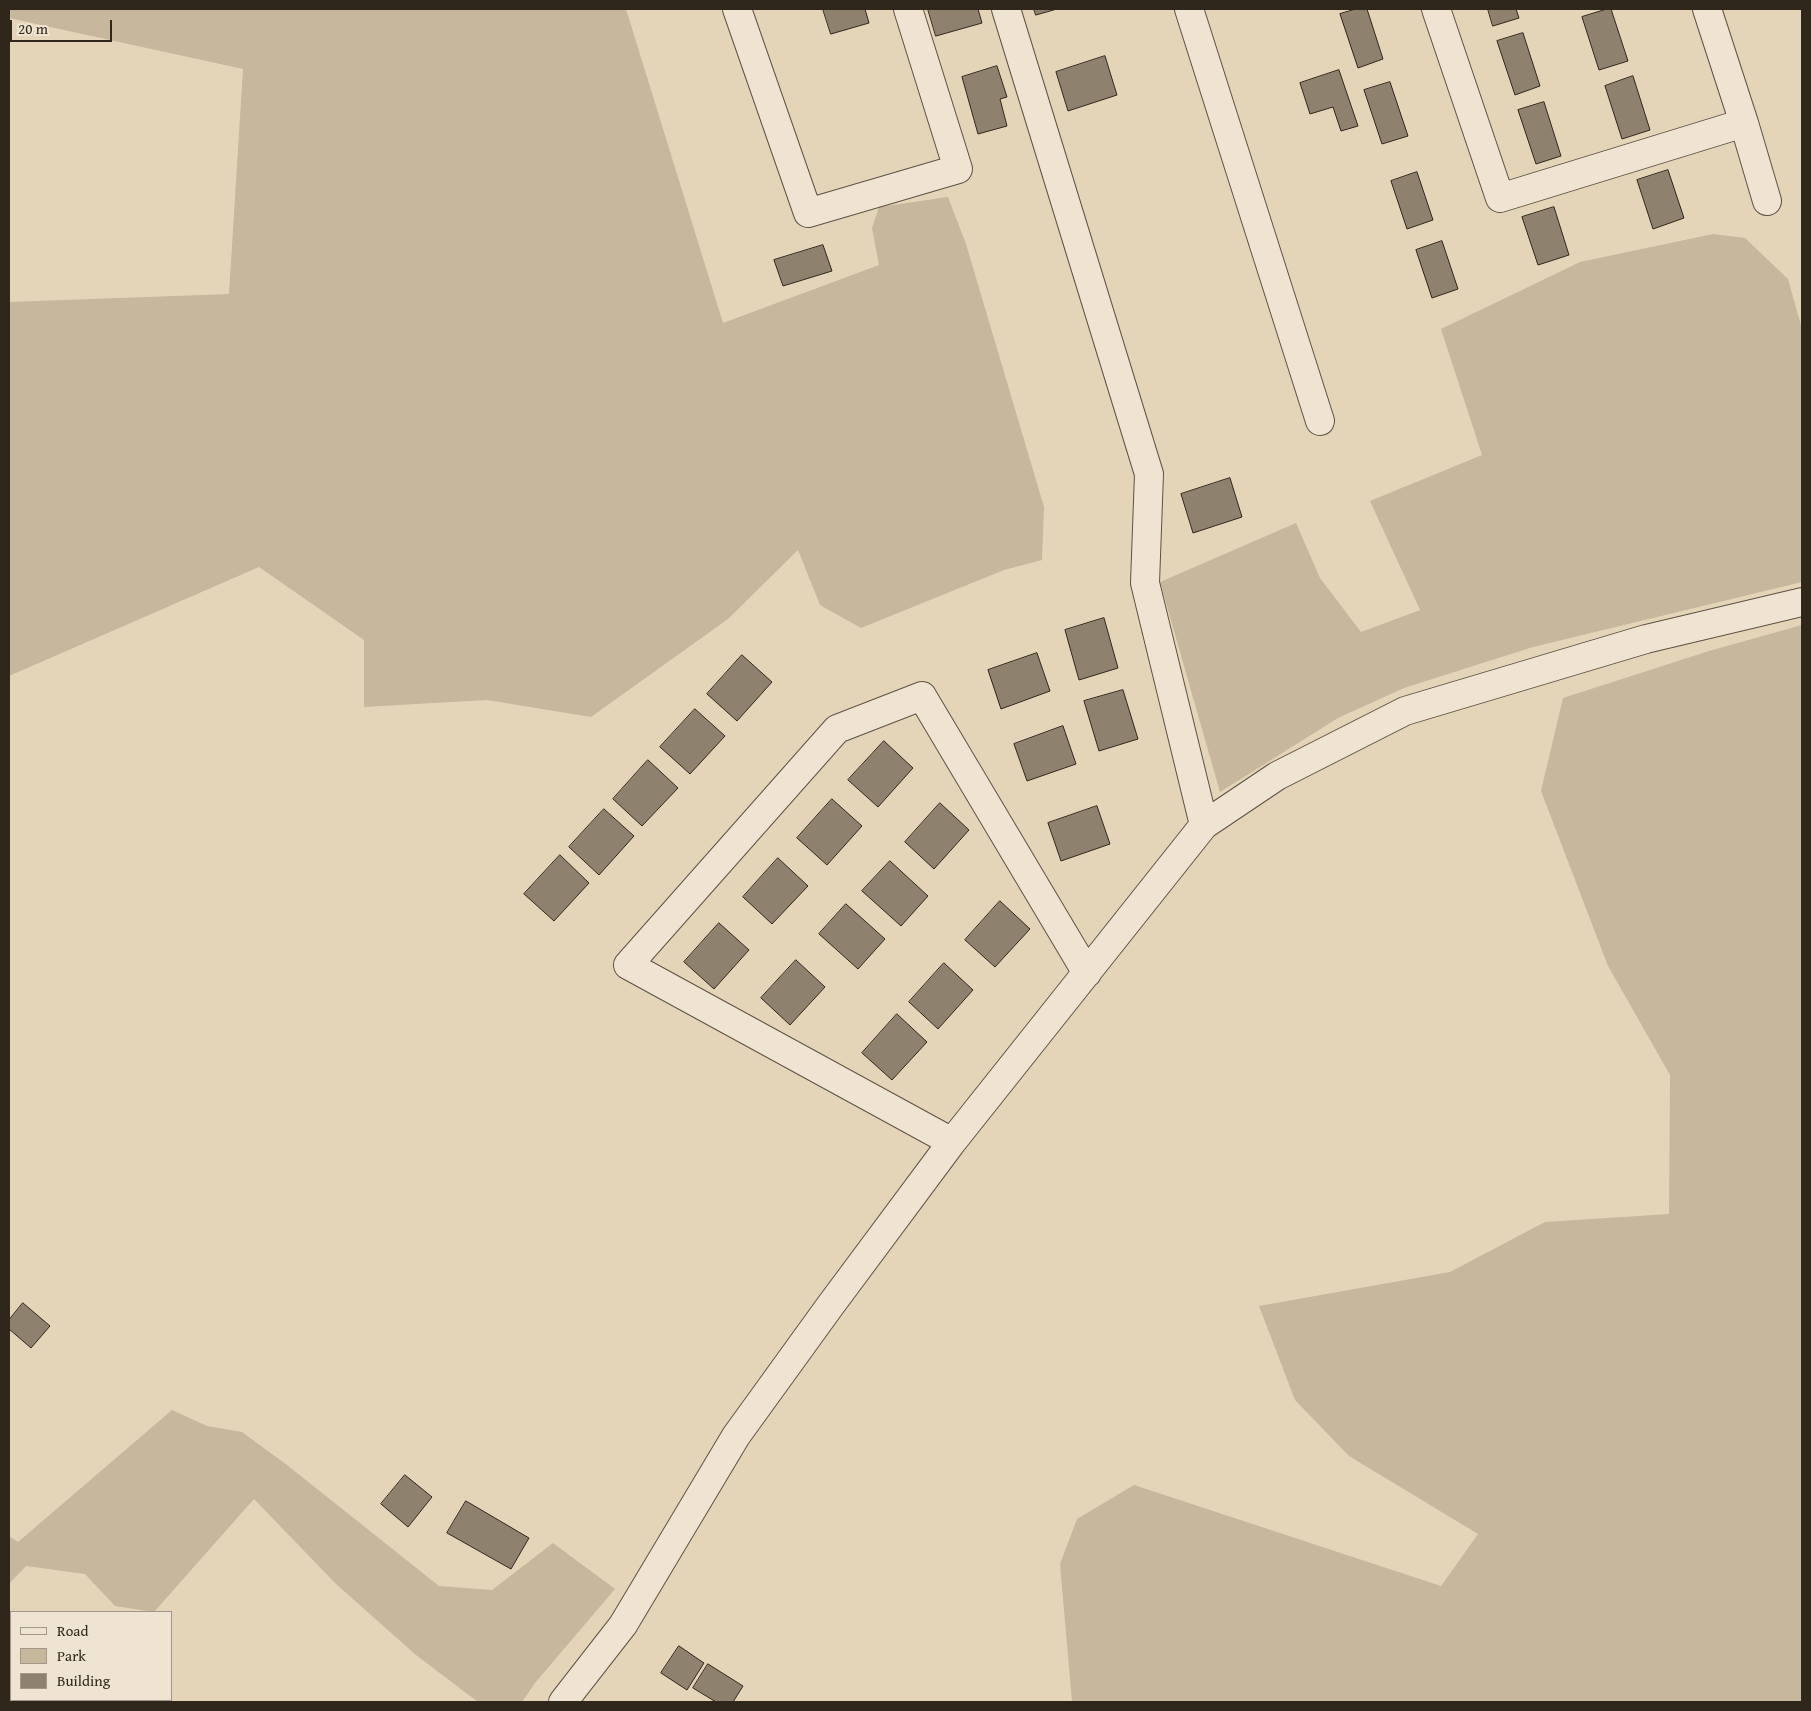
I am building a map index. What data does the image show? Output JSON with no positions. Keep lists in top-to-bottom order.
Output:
{
  "legend": ["Road", "Park", "Building"],
  "scale_bar": "20 m"
}
